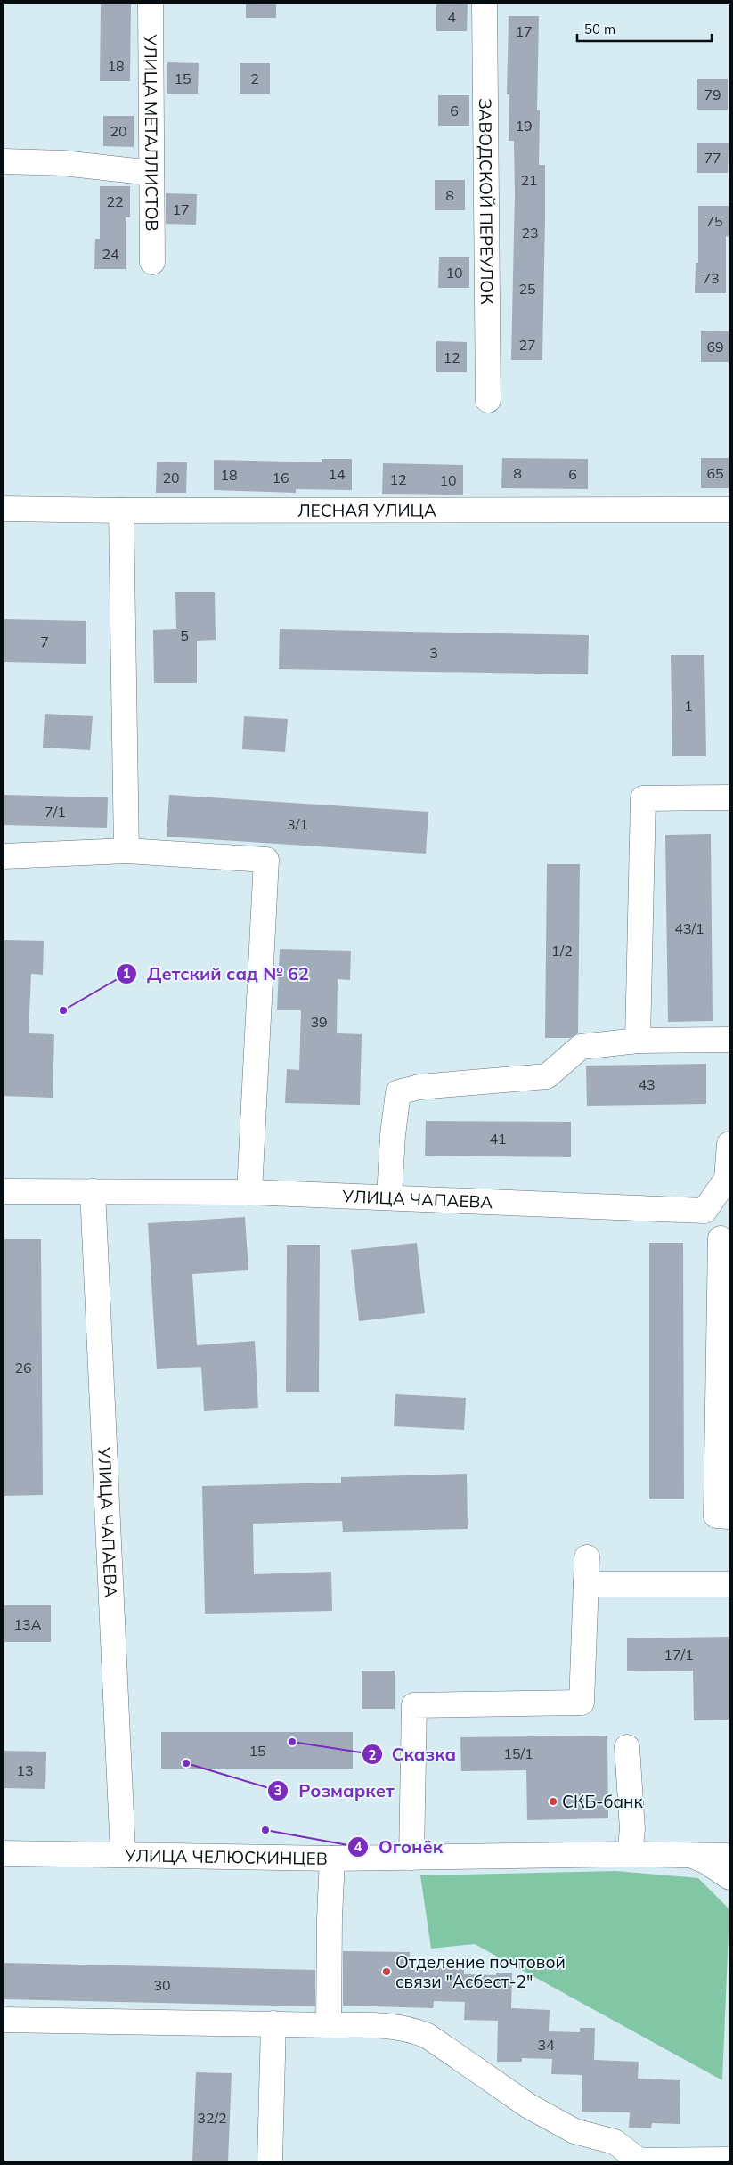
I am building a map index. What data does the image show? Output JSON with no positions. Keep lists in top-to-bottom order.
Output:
{
  "streets": {
    "street": [
      "УЛИЦА МЕТАЛЛИСТОВ",
      "ЗАВОДСКОЙ ПЕРЕУЛОК",
      "ЛЕСНАЯ УЛИЦА",
      "УЛИЦА ЧАПАЕВА",
      "УЛИЦА ЧЕЛЮСКИНЦЕВ"
    ]
  },
  "crossings": [
    ["УЛИЦА ЧАПАЕВА", "УЛИЦА ЧЕЛЮСКИНЦЕВ"]
  ],
  "places": [
    "Детский сад № 62",
    "Сказка",
    "Розмаркет",
    "СКБ-банк",
    "Огонёк",
    "Отделение почтовой связи \"Асбест-2\""
  ],
  "house_numbers": [
    "4",
    "17",
    "18",
    "15",
    "2",
    "79",
    "6",
    "19",
    "20",
    "77",
    "21",
    "8",
    "22",
    "17",
    "75",
    "23",
    "24",
    "10",
    "73",
    "25",
    "27",
    "69",
    "12",
    "8",
    "65",
    "14",
    "6",
    "18",
    "20",
    "16",
    "12",
    "10",
    "5",
    "7",
    "3",
    "1",
    "7/1",
    "3/1",
    "43/1",
    "1/2",
    "39",
    "43",
    "41",
    "26",
    "13А",
    "17/1",
    "15",
    "15/1",
    "13",
    "30",
    "34",
    "32/2"
  ],
  "scale_bar": "50 m"
}
